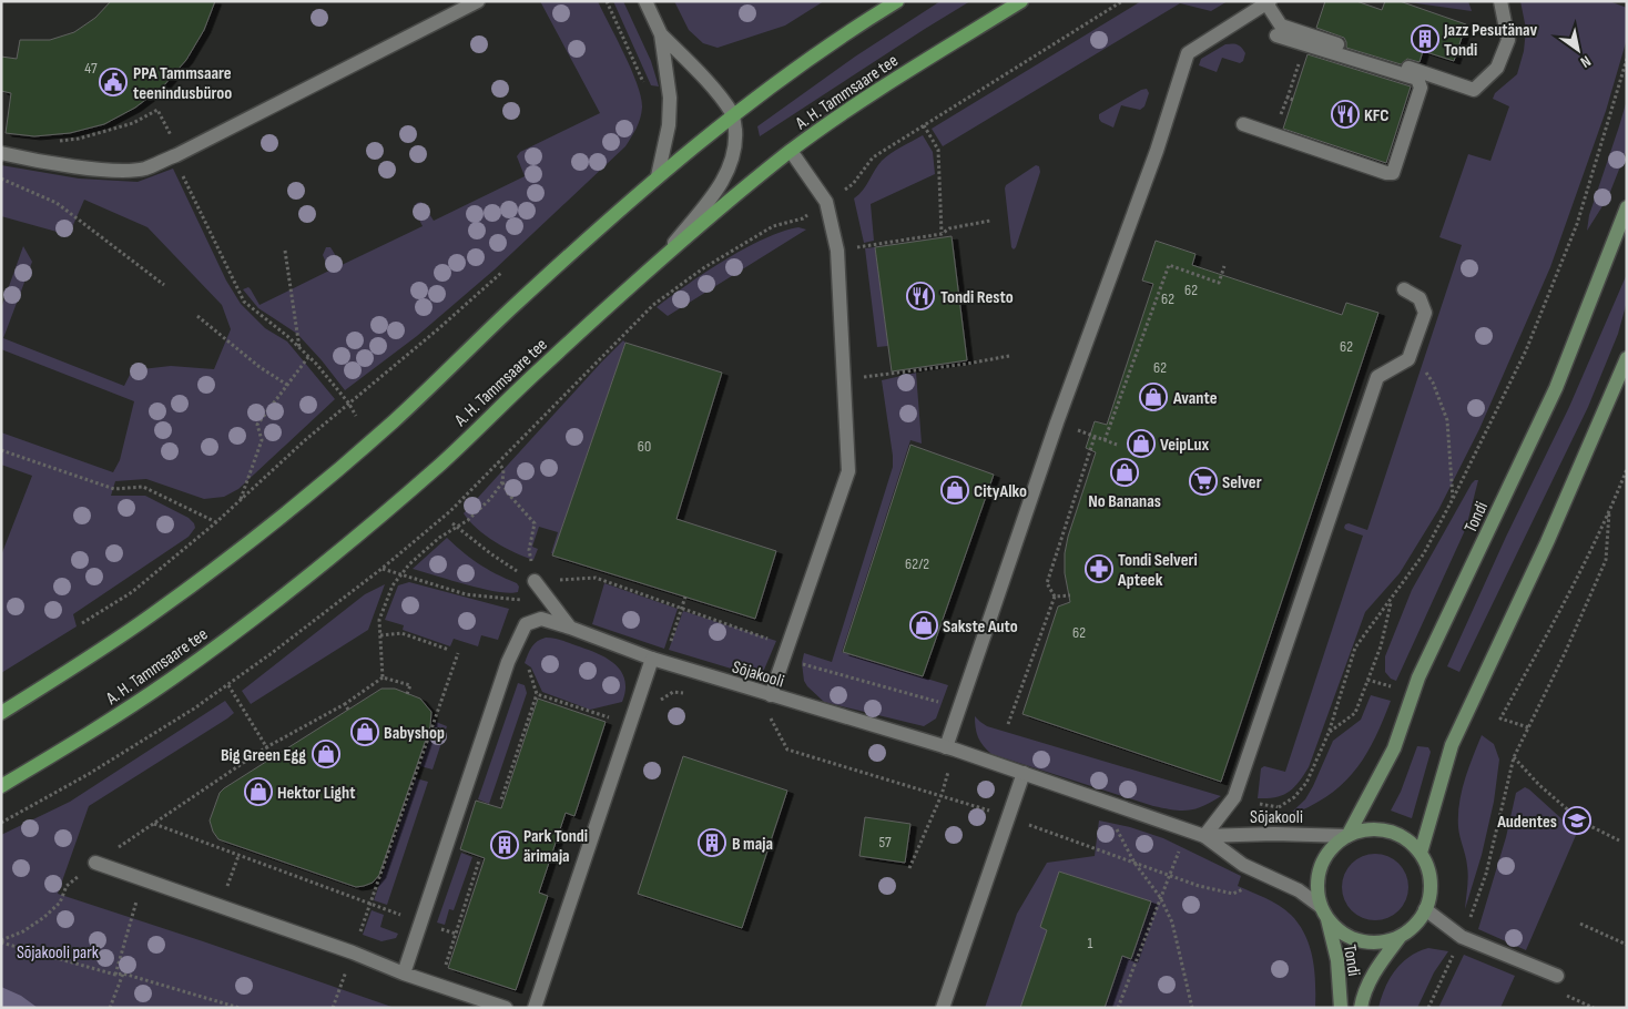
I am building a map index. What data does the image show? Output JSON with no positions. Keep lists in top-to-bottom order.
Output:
{
  "streets": {
    "main road": ["A. H. Tammsaare tee"],
    "street": ["Tondi", "Sõjakooli"]
  },
  "crossings": [
    ["Tondi", "Sõjakooli"]
  ],
  "parks": ["Sõjakooli park"],
  "places": {
    "building": ["Jazz Pesutänav Tondi", "B maja", "Park Tondi ärimaja"],
    "public building": ["PPA Tammsaare teenindusbüroo"],
    "restaurant": ["KFC", "Tondi Resto"],
    "shop": [
      "Avante",
      "VeipLux",
      "No Bananas",
      "CityAlko",
      "Sakste Auto",
      "Babyshop",
      "Big Green Egg",
      "Hektor Light"
    ],
    "supermarket": ["Selver"],
    "pharmacy": ["Tondi Selveri Apteek"],
    "school or university": ["Audentes"]
  },
  "house_numbers": [
    "47",
    "62",
    "62",
    "62",
    "62",
    "60",
    "62/2",
    "62",
    "57",
    "1"
  ],
  "north": "bottom right"
}
